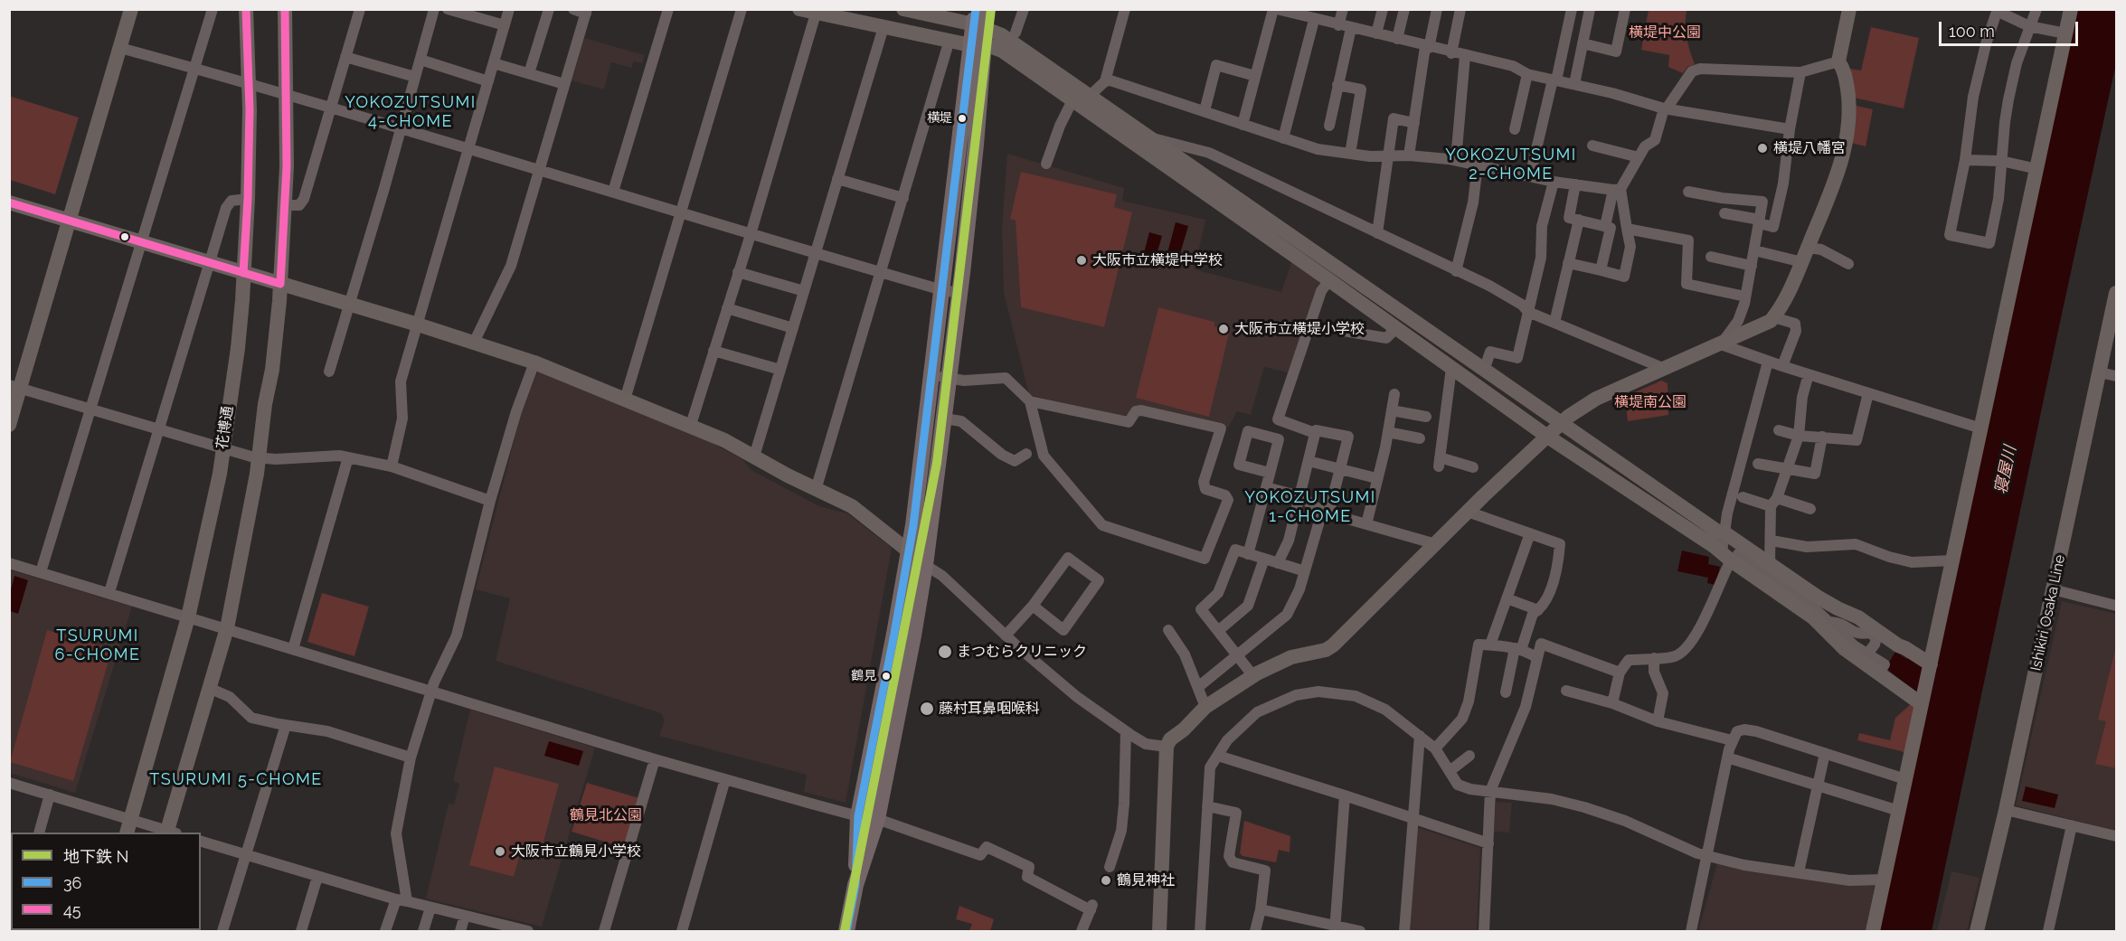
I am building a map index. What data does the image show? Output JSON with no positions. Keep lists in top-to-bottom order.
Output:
{
  "streets": {
    "street": ["花博通", "Ishikiri Osaka Line"]
  },
  "districts": [
    "YOKOZUTSUMI 4-CHOME",
    "YOKOZUTSUMI 2-CHOME",
    "YOKOZUTSUMI 1-CHOME",
    "TSURUMI 6-CHOME",
    "TSURUMI 5-CHOME"
  ],
  "water": ["寝屋川"],
  "parks": ["横堤中公園", "横堤南公園", "鶴見北公園"],
  "places": [
    "横堤",
    "横堤八幡宮",
    "大阪市立横堤中学校",
    "大阪市立横堤小学校",
    "まつむらクリニック",
    "鶴見",
    "藤村耳鼻咽喉科",
    "大阪市立鶴見小学校",
    "鶴見神社"
  ],
  "lines": ["metro line N", "transit line 36", "transit line 45"],
  "legend": ["地下鉄 N", "36", "45"],
  "scale_bar": "100 m"
}
